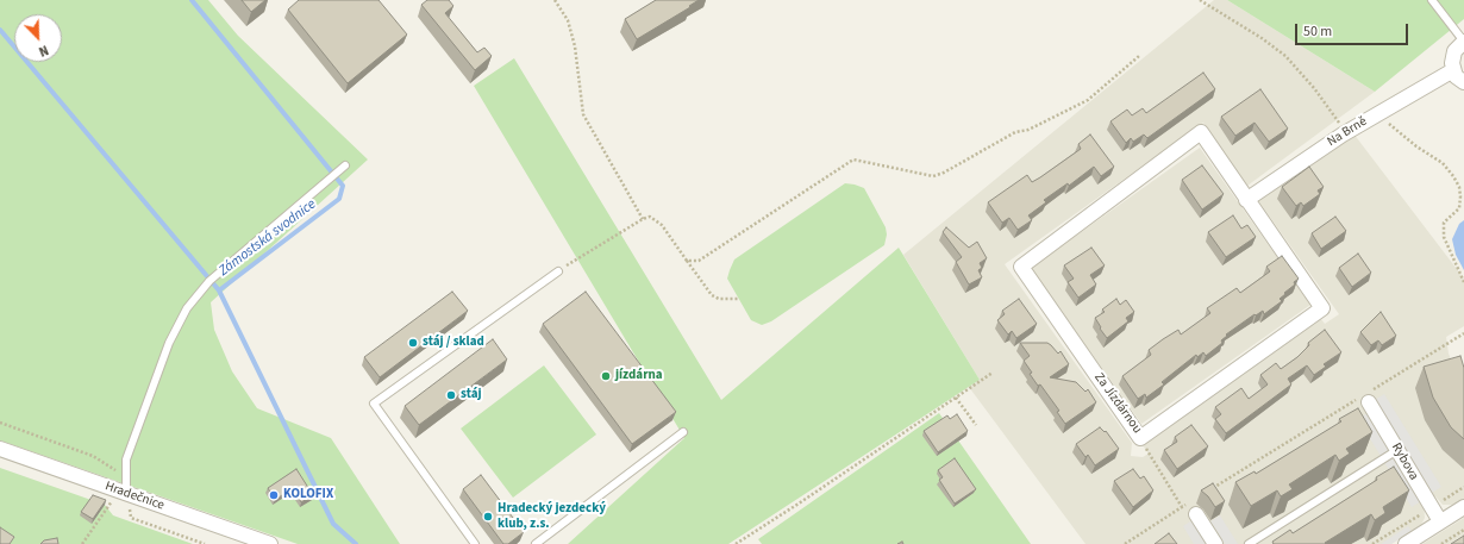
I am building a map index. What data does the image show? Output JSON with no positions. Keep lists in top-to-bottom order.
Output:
{
  "streets": {
    "street": [
      "Na Brně",
      "Za Jízdárnou",
      "Rybova",
      "Hradečnice"
    ]
  },
  "crossings": [
    ["Na Brně", "Za Jízdárnou"]
  ],
  "water": ["Zámostská svodnice"],
  "places": [
    "stáj / sklad",
    "jízdárna",
    "stáj",
    "KOLOFIX",
    "Hradecký jezdecký klub, z.s."
  ],
  "scale_bar": "50 m",
  "north": "bottom right"
}
